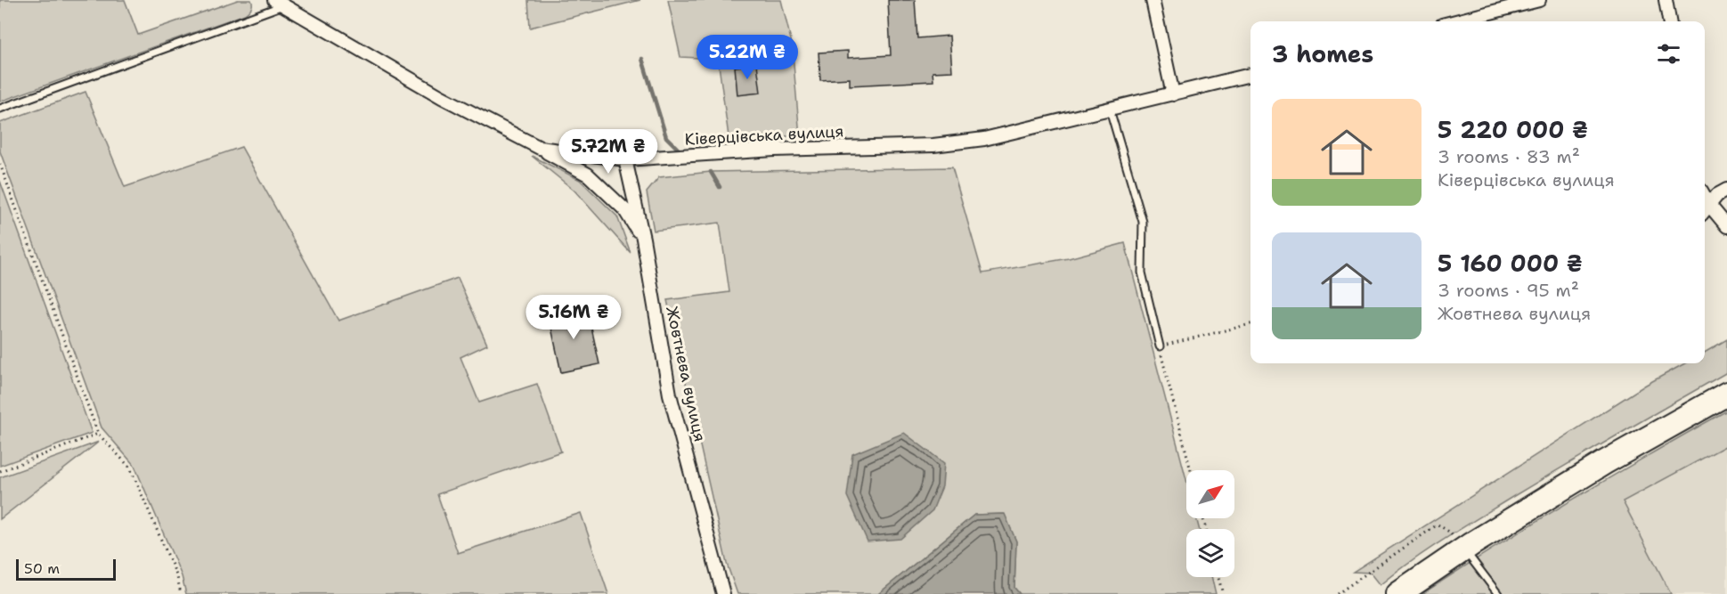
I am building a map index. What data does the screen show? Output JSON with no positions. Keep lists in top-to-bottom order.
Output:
{
  "streets": {
    "street": ["Ківерцівська вулиця", "Жовтнева вулиця"]
  },
  "crossings": [
    ["Ківерцівська вулиця", "Жовтнева вулиця"]
  ],
  "scale_bar": "50 m",
  "north": "top right",
  "page": {
    "heading": "3 homes",
    "price": ["5.22M ₴", "5.72M ₴", "5.16M ₴"],
    "list": [
      {
        "name": "5 220 000 ₴",
        "note": "3 rooms · 83 m² · Ківерцівська вулиця"
      },
      {
        "name": "5 160 000 ₴",
        "note": "3 rooms · 95 m² · Жовтнева вулиця"
      }
    ],
    "scale": "50 m"
  }
}
